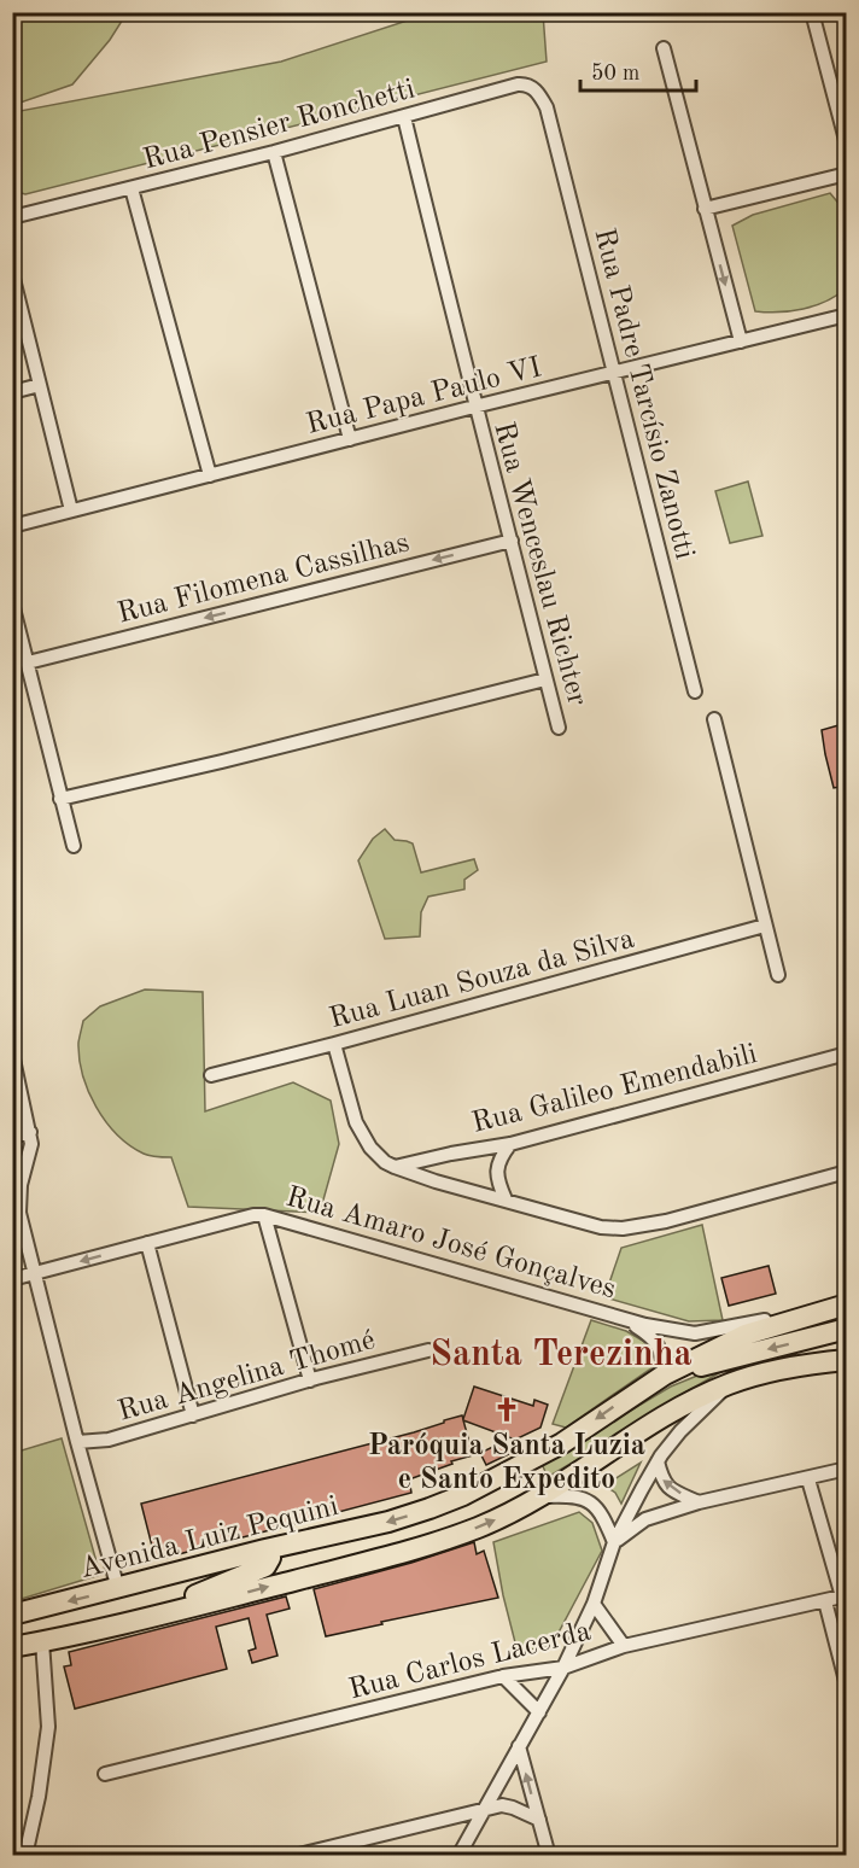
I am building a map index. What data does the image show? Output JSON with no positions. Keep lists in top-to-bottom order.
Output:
{
  "streets": {
    "main road": ["Avenida Luiz Pequini"],
    "street": [
      "Rua Pensier Ronchetti",
      "Rua Padre Tarcísio Zanotti",
      "Rua Papa Paulo VI",
      "Rua Wenceslau Richter",
      "Rua Filomena Cassilhas",
      "Rua Luan Souza da Silva",
      "Rua Galileo Emendabili",
      "Rua Amaro José Gonçalves",
      "Rua Angelina Thomé",
      "Rua Carlos Lacerda"
    ]
  },
  "crossings": [
    ["Rua Pensier Ronchetti", "Rua Padre Tarcísio Zanotti"],
    ["Rua Pensier Ronchetti", "Rua Wenceslau Richter"],
    ["Rua Padre Tarcísio Zanotti", "Rua Papa Paulo VI"],
    ["Rua Papa Paulo VI", "Rua Wenceslau Richter"],
    ["Rua Wenceslau Richter", "Rua Filomena Cassilhas"],
    ["Rua Amaro José Gonçalves", "Avenida Luiz Pequini"]
  ],
  "one_way": ["Rua Filomena Cassilhas"],
  "districts": ["Santa Terezinha"],
  "places": {
    "church": ["Paróquia Santa Luzia e Santo Expedito"]
  },
  "scale_bar": "50 m"
}
